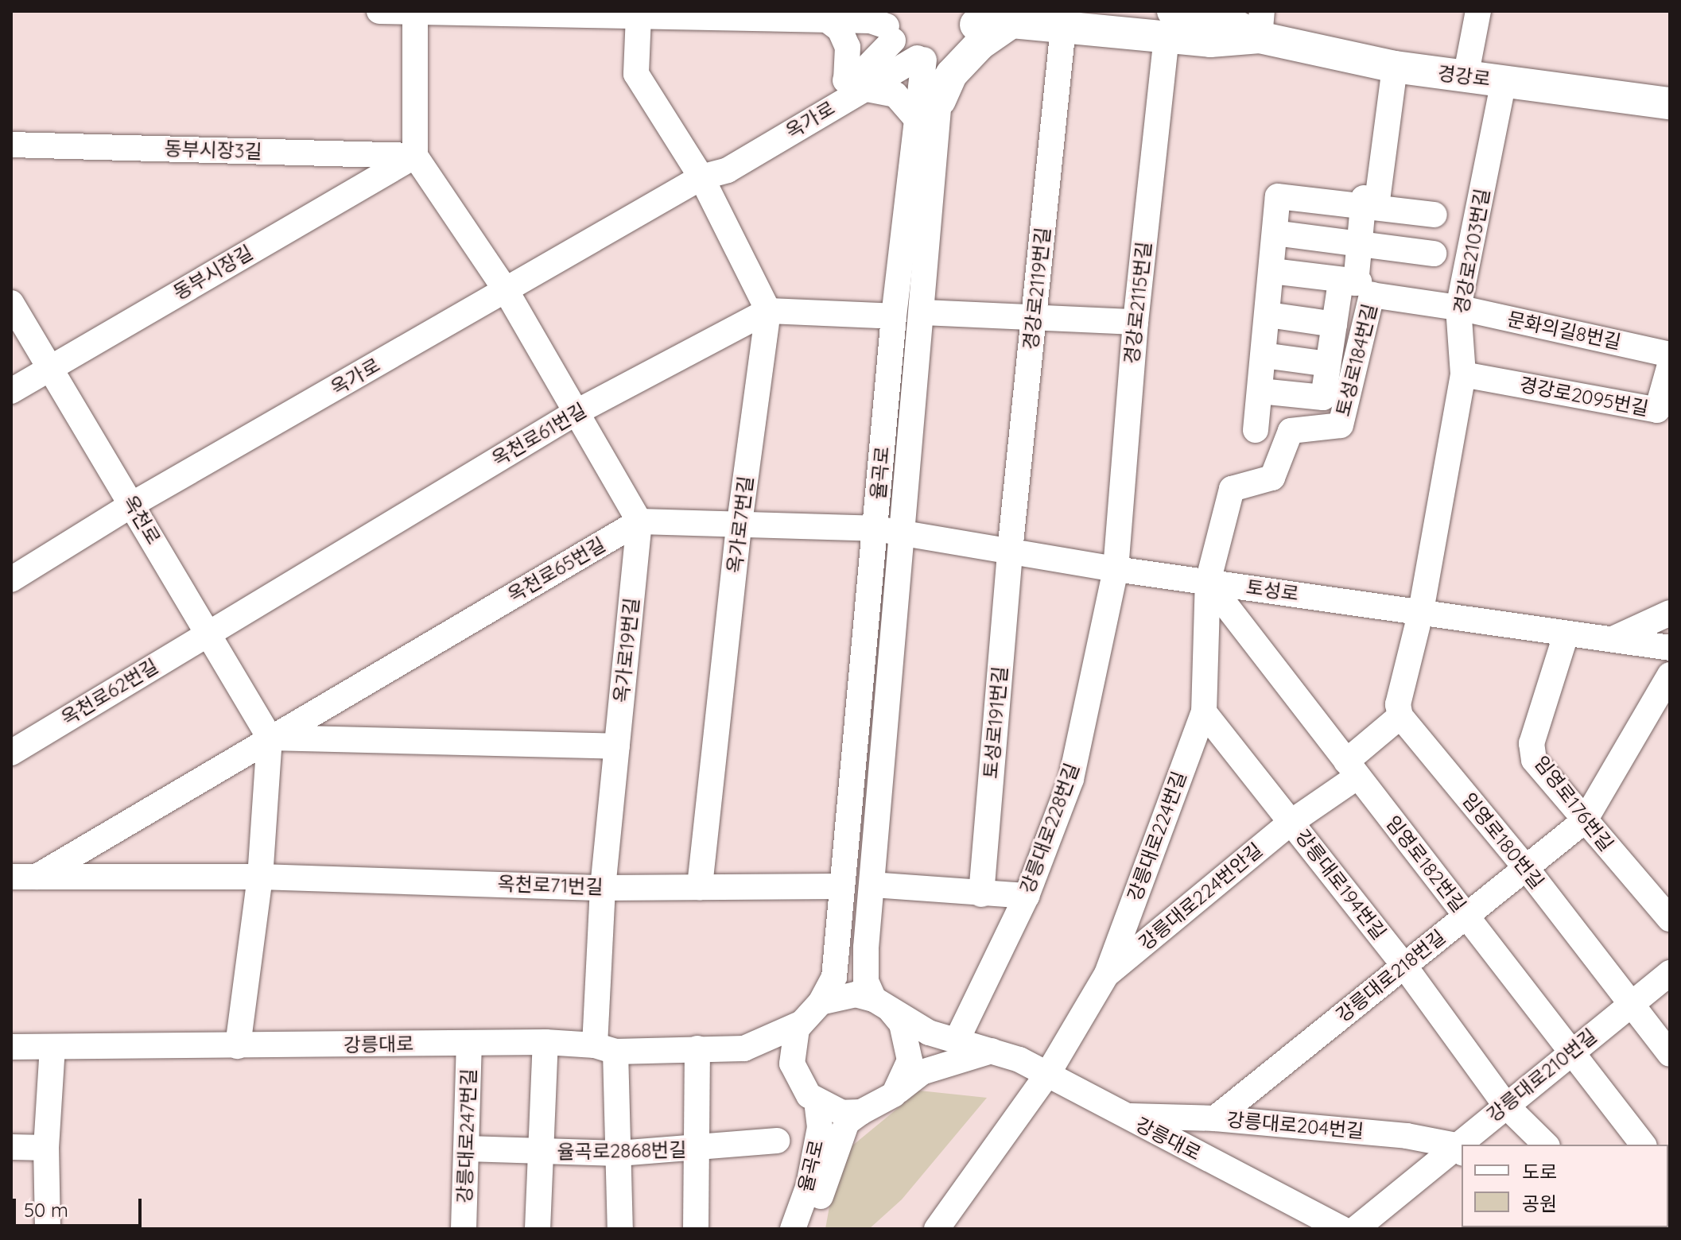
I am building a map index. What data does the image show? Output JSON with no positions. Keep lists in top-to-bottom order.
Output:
{
  "streets": {
    "main road": ["경강로"],
    "street": [
      "옥가로",
      "동부시장3길",
      "경강로2103번길",
      "동부시장길",
      "경강로2119번길",
      "경강로2115번길",
      "문화의길8번길",
      "토성로184번길",
      "경강로2095번길",
      "옥천로61번길",
      "율곡로",
      "옥천로",
      "옥가로7번길",
      "옥천로65번길",
      "토성로",
      "옥가로19번길",
      "옥천로62번길",
      "토성로191번길",
      "임영로176번길",
      "강릉대로228번길",
      "강릉대로224번길",
      "임영로180번길",
      "임영로182번길",
      "강릉대로194번길",
      "옥천로71번길",
      "강릉대로224번안길",
      "강릉대로218번길",
      "강릉대로",
      "강릉대로210번길",
      "강릉대로204번길",
      "강릉대로247번길",
      "율곡로2868번길"
    ]
  },
  "crossings": [
    ["경강로", "옥가로"],
    ["경강로", "경강로2103번길"],
    ["경강로", "경강로2119번길"],
    ["경강로", "경강로2115번길"],
    ["옥가로", "옥천로"],
    ["동부시장3길", "동부시장길"],
    ["경강로2103번길", "문화의길8번길"],
    ["경강로2103번길", "토성로184번길"],
    ["경강로2103번길", "경강로2095번길"],
    ["경강로2103번길", "토성로"],
    ["동부시장길", "옥천로"],
    ["경강로2119번길", "토성로"],
    ["경강로2119번길", "토성로191번길"],
    ["경강로2115번길", "토성로"],
    ["경강로2115번길", "강릉대로228번길"],
    ["문화의길8번길", "토성로184번길"],
    ["토성로184번길", "토성로"],
    ["토성로184번길", "강릉대로224번길"],
    ["토성로184번길", "임영로182번길"],
    ["옥천로61번길", "옥천로"],
    ["옥천로61번길", "옥가로7번길"],
    ["옥천로61번길", "옥천로62번길"],
    ["율곡로", "토성로"],
    ["율곡로", "옥천로71번길"],
    ["율곡로", "강릉대로"],
    ["옥천로", "옥천로65번길"],
    ["옥천로", "옥천로62번길"],
    ["옥가로7번길", "옥천로71번길"],
    ["옥천로65번길", "옥가로19번길"],
    ["토성로", "토성로191번길"],
    ["토성로", "임영로176번길"],
    ["토성로", "강릉대로228번길"],
    ["토성로", "강릉대로224번길"],
    ["토성로", "임영로182번길"],
    ["옥가로19번길", "옥천로71번길"],
    ["옥가로19번길", "강릉대로"],
    ["옥가로19번길", "율곡로2868번길"],
    ["임영로176번길", "강릉대로218번길"],
    ["강릉대로228번길", "강릉대로"],
    ["강릉대로224번길", "임영로182번길"],
    ["강릉대로224번길", "강릉대로194번길"],
    ["강릉대로224번길", "강릉대로224번안길"],
    ["강릉대로224번길", "강릉대로"],
    ["임영로180번길", "강릉대로224번안길"],
    ["임영로180번길", "강릉대로218번길"],
    ["임영로180번길", "강릉대로210번길"],
    ["임영로182번길", "강릉대로224번안길"],
    ["임영로182번길", "강릉대로218번길"],
    ["임영로182번길", "강릉대로210번길"],
    ["강릉대로194번길", "강릉대로224번안길"],
    ["강릉대로194번길", "강릉대로218번길"],
    ["강릉대로194번길", "강릉대로210번길"],
    ["강릉대로218번길", "강릉대로204번길"],
    ["강릉대로", "강릉대로204번길"],
    ["강릉대로", "강릉대로247번길"],
    ["강릉대로210번길", "강릉대로204번길"],
    ["강릉대로247번길", "율곡로2868번길"]
  ],
  "legend": ["도로", "공원"],
  "scale_bar": "50 m"
}
